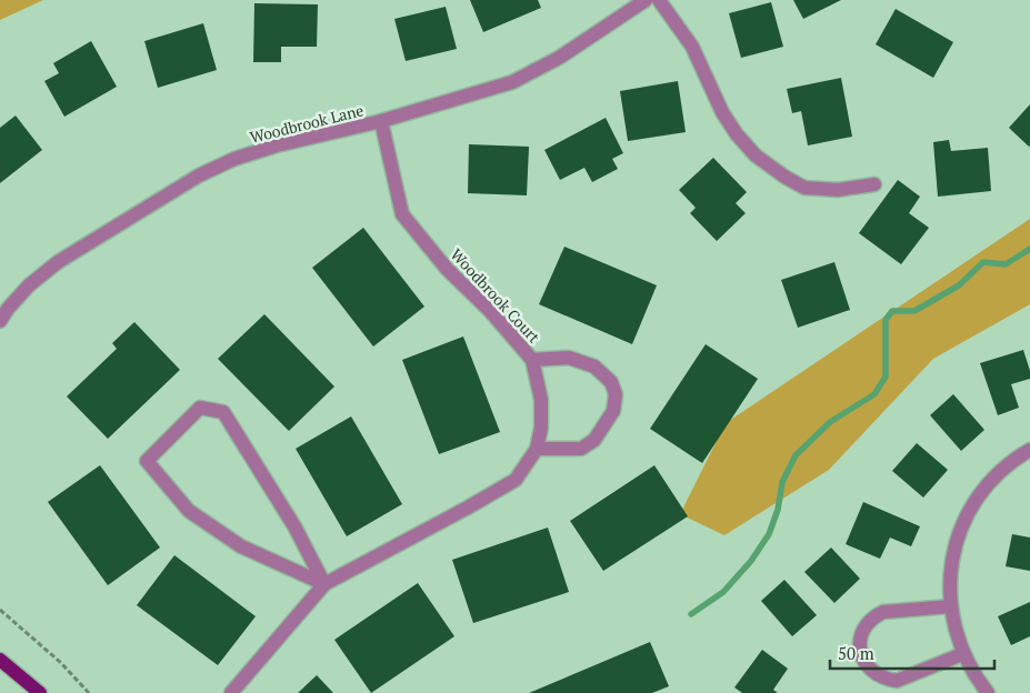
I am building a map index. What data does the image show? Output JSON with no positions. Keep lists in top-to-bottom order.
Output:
{
  "streets": {
    "street": ["Woodbrook Lane", "Woodbrook Court"]
  },
  "crossings": [
    ["Woodbrook Lane", "Woodbrook Court"]
  ],
  "scale_bar": "50 m"
}
